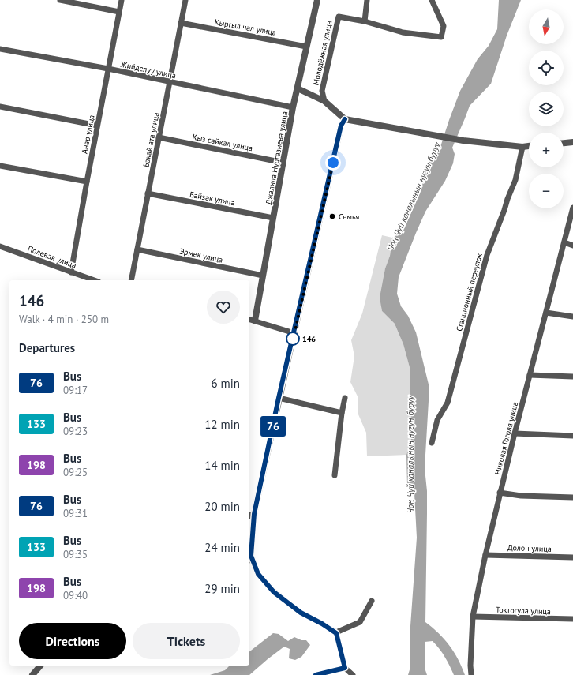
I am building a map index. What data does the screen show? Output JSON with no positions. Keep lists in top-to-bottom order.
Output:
{
  "streets": {
    "street": [
      "Кыргыл чал улица",
      "Молодёжная улица",
      "Жийделуу улица",
      "Анар улица",
      "Бакай ата улица",
      "Кыз сайкал улица",
      "Джалила Нургазиева улица",
      "Байзак улица",
      "Эрмек улица",
      "Полевая улица",
      "Станционный переулок",
      "Николая Гоголя улица",
      "Долон улица",
      "Токтогула улица"
    ]
  },
  "crossings": [
    ["Кыргыл чал улица", "Бакай ата улица"],
    ["Кыргыл чал улица", "Джалила Нургазиева улица"],
    ["Жийделуу улица", "Анар улица"],
    ["Жийделуу улица", "Бакай ата улица"],
    ["Жийделуу улица", "Джалила Нургазиева улица"],
    ["Анар улица", "Полевая улица"],
    ["Бакай ата улица", "Кыз сайкал улица"],
    ["Бакай ата улица", "Байзак улица"],
    ["Бакай ата улица", "Эрмек улица"],
    ["Кыз сайкал улица", "Джалила Нургазиева улица"],
    ["Джалила Нургазиева улица", "Байзак улица"],
    ["Джалила Нургазиева улица", "Эрмек улица"],
    ["Николая Гоголя улица", "Долон улица"],
    ["Николая Гоголя улица", "Токтогула улица"]
  ],
  "water": ["Чоң Чүй каналынын нугун буруу"],
  "places": ["Семья", "146"],
  "lines": ["bus line 76"],
  "north": "bottom",
  "page": {
    "on_map": "76",
    "map_buttons": ["+", "−"],
    "heading": [
      ["146", "Walk · 4 min · 250 m"],
      "Departures"
    ],
    "list": [
      {
        "mark": "76",
        "name": "Bus",
        "note": "09:17",
        "value": "6 min"
      },
      {
        "mark": "133",
        "name": "Bus",
        "note": "09:23",
        "value": "12 min"
      },
      {
        "mark": "198",
        "name": "Bus",
        "note": "09:25",
        "value": "14 min"
      },
      {
        "mark": "76",
        "name": "Bus",
        "note": "09:31",
        "value": "20 min"
      },
      {
        "mark": "133",
        "name": "Bus",
        "note": "09:35",
        "value": "24 min"
      },
      {
        "mark": "198",
        "name": "Bus",
        "note": "09:40",
        "value": "29 min"
      }
    ],
    "buttons": ["Directions", "Tickets"]
  }
}
